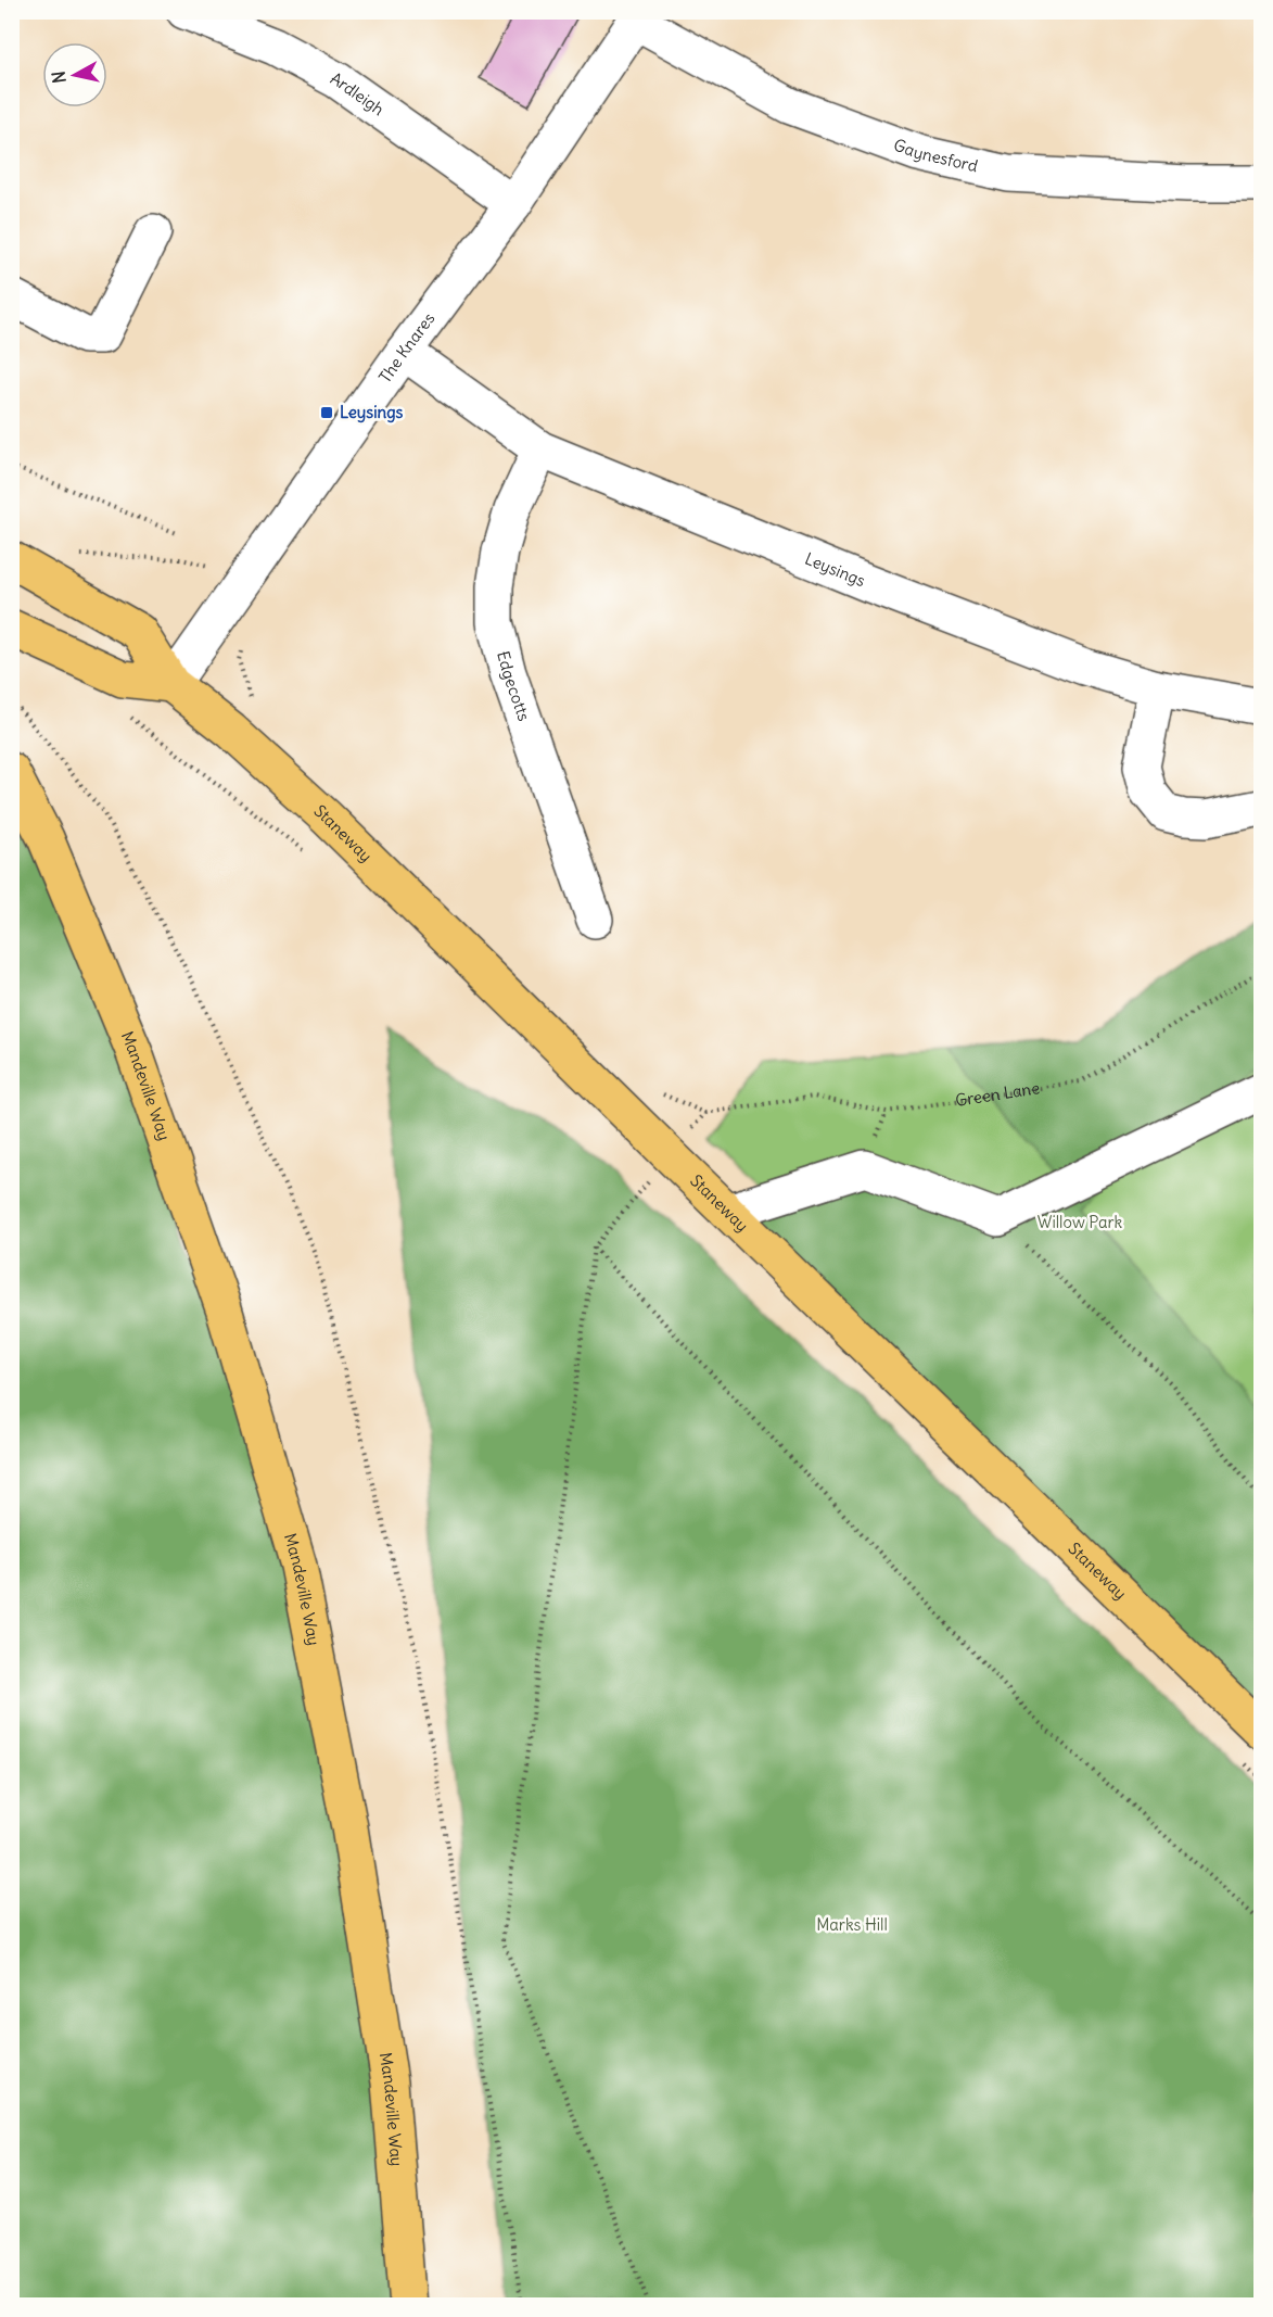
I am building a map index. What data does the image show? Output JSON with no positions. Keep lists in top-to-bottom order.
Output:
{
  "streets": {
    "main road": ["Staneway", "Mandeville Way"],
    "street": [
      "Ardleigh",
      "Gaynesford",
      "The Knares",
      "Leysings",
      "Edgecotts"
    ],
    "path": ["Green Lane"]
  },
  "crossings": [
    ["Ardleigh", "The Knares"],
    ["Gaynesford", "The Knares"],
    ["The Knares", "Leysings"],
    ["The Knares", "Staneway"],
    ["Leysings", "Edgecotts"]
  ],
  "parks": ["Willow Park", "Marks Hill"],
  "places": {
    "transit": ["Leysings"]
  },
  "north": "left"
}
